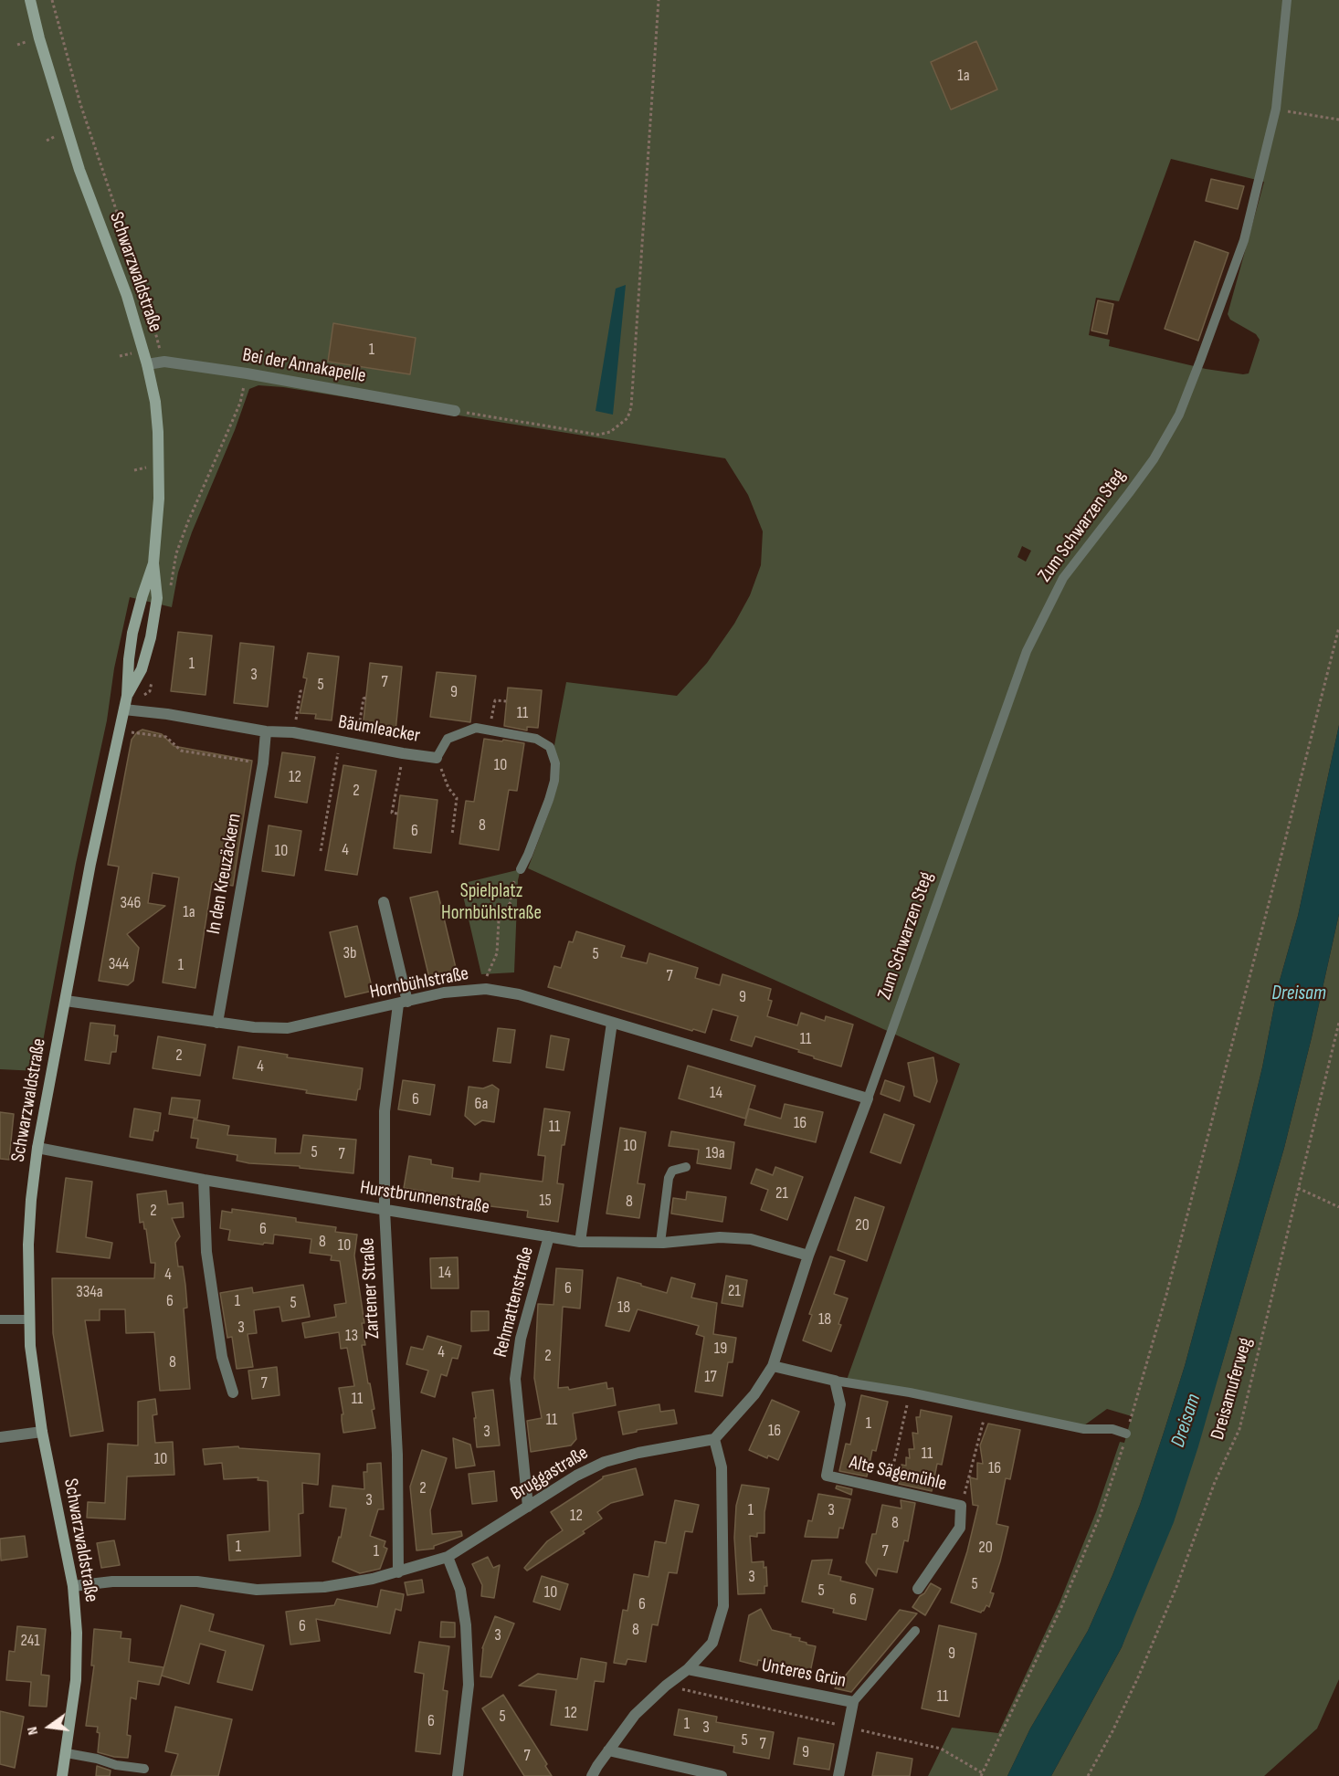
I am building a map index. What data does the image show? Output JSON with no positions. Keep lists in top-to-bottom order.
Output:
{
  "streets": {
    "main road": ["Schwarzwaldstraße"],
    "street": [
      "Bei der Annakapelle",
      "Bäumleacker",
      "In den Kreuzäckern",
      "Hornbühlstraße",
      "Hurstbrunnenstraße",
      "Zartener Straße",
      "Rehmattenstraße",
      "Bruggastraße",
      "Alte Sägemühle",
      "Unteres Grün"
    ],
    "lane": ["Zum Schwarzen Steg"],
    "path": ["Dreisamuferweg"]
  },
  "crossings": [
    ["Schwarzwaldstraße", "Bei der Annakapelle"],
    ["Schwarzwaldstraße", "Bäumleacker"],
    ["Schwarzwaldstraße", "Hornbühlstraße"],
    ["Schwarzwaldstraße", "Hurstbrunnenstraße"],
    ["Schwarzwaldstraße", "Bruggastraße"],
    ["Zum Schwarzen Steg", "Hornbühlstraße"],
    ["Bäumleacker", "In den Kreuzäckern"],
    ["In den Kreuzäckern", "Hornbühlstraße"],
    ["Hornbühlstraße", "Zartener Straße"],
    ["Hurstbrunnenstraße", "Zartener Straße"],
    ["Hurstbrunnenstraße", "Rehmattenstraße"],
    ["Zartener Straße", "Bruggastraße"],
    ["Rehmattenstraße", "Bruggastraße"]
  ],
  "water": ["Dreisam"],
  "parks": ["Spielplatz Hornbühlstraße"],
  "house_numbers": [
    "1a",
    "1",
    "1",
    "3",
    "7",
    "5",
    "9",
    "11",
    "10",
    "12",
    "2",
    "8",
    "6",
    "4",
    "10",
    "346",
    "1a",
    "3b",
    "5",
    "344",
    "1",
    "7",
    "9",
    "11",
    "2",
    "4",
    "14",
    "6",
    "6a",
    "16",
    "11",
    "10",
    "5",
    "19a",
    "7",
    "21",
    "15",
    "8",
    "2",
    "20",
    "6",
    "8",
    "10",
    "14",
    "4",
    "6",
    "21",
    "334a",
    "6",
    "1",
    "5",
    "18",
    "18",
    "3",
    "13",
    "19",
    "4",
    "2",
    "8",
    "17",
    "7",
    "11",
    "11",
    "1",
    "16",
    "3",
    "11",
    "10",
    "16",
    "2",
    "3",
    "1",
    "3",
    "12",
    "8",
    "1",
    "20",
    "1",
    "7",
    "3",
    "5",
    "5",
    "10",
    "6",
    "6",
    "6",
    "8",
    "3",
    "241",
    "9",
    "11",
    "12",
    "5",
    "6",
    "1",
    "3",
    "5",
    "7",
    "9",
    "7"
  ],
  "north": "left"
}
